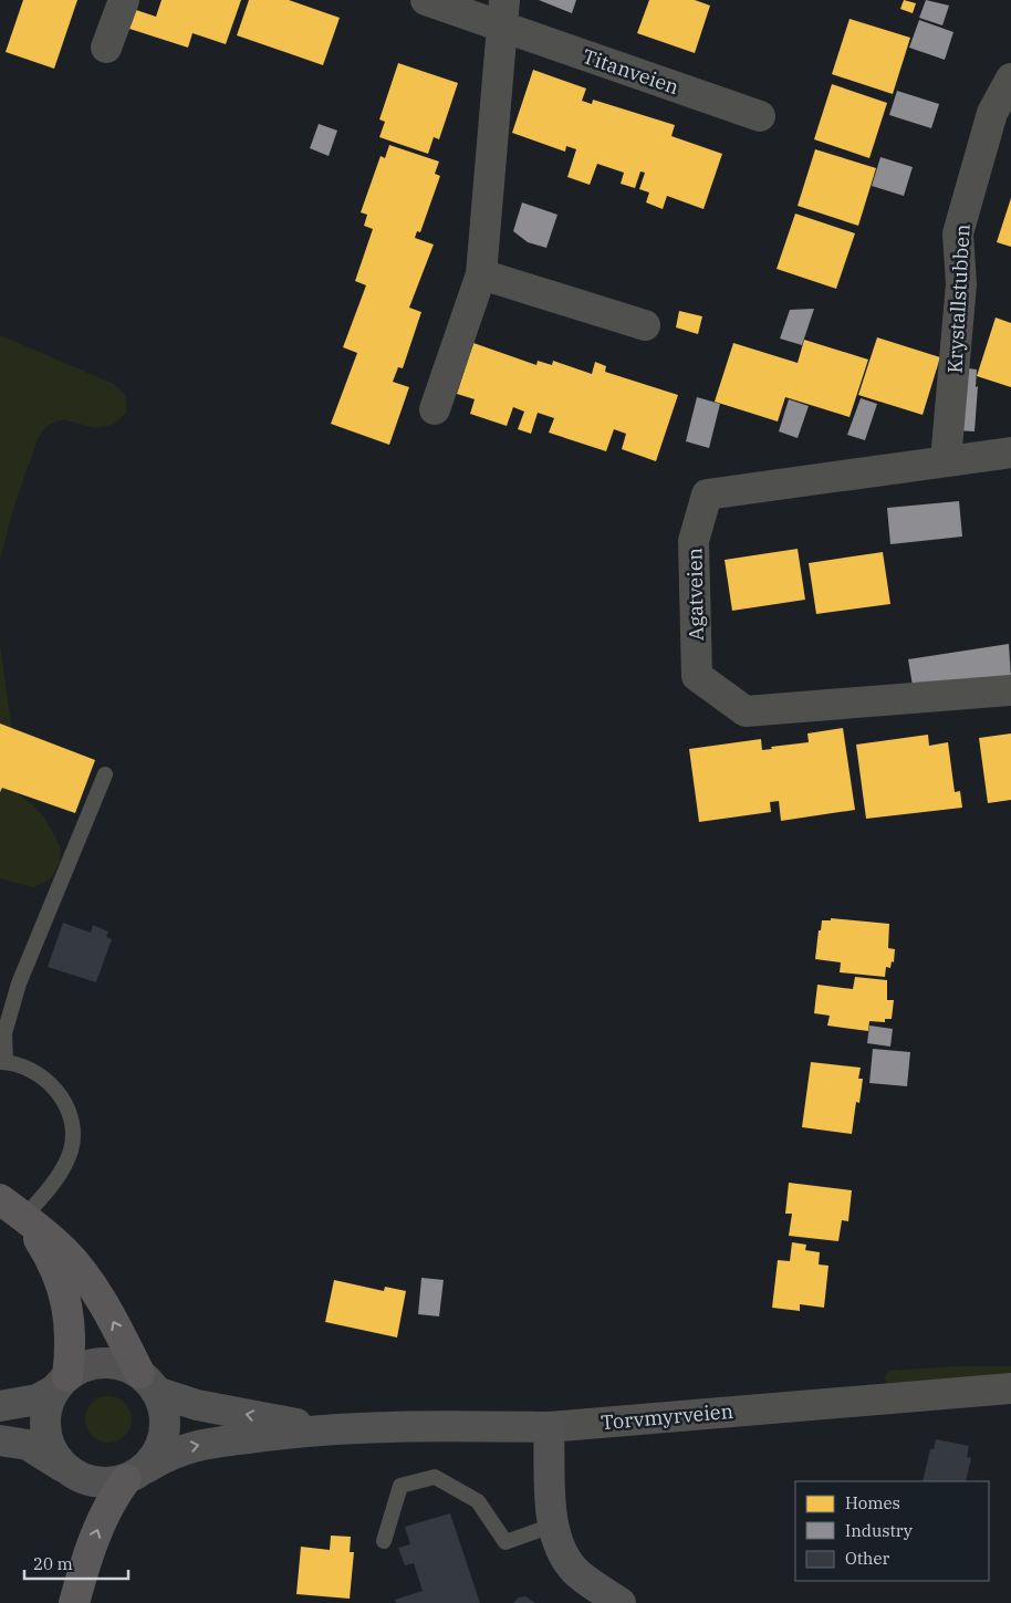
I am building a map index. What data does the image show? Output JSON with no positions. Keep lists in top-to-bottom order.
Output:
{
  "streets": {
    "main road": ["Torvmyrveien"],
    "street": ["Titanveien", "Krystallstubben", "Agatveien"]
  },
  "crossings": [
    ["Krystallstubben", "Agatveien"]
  ],
  "legend": ["Homes", "Industry", "Other"],
  "scale_bar": "20 m"
}
